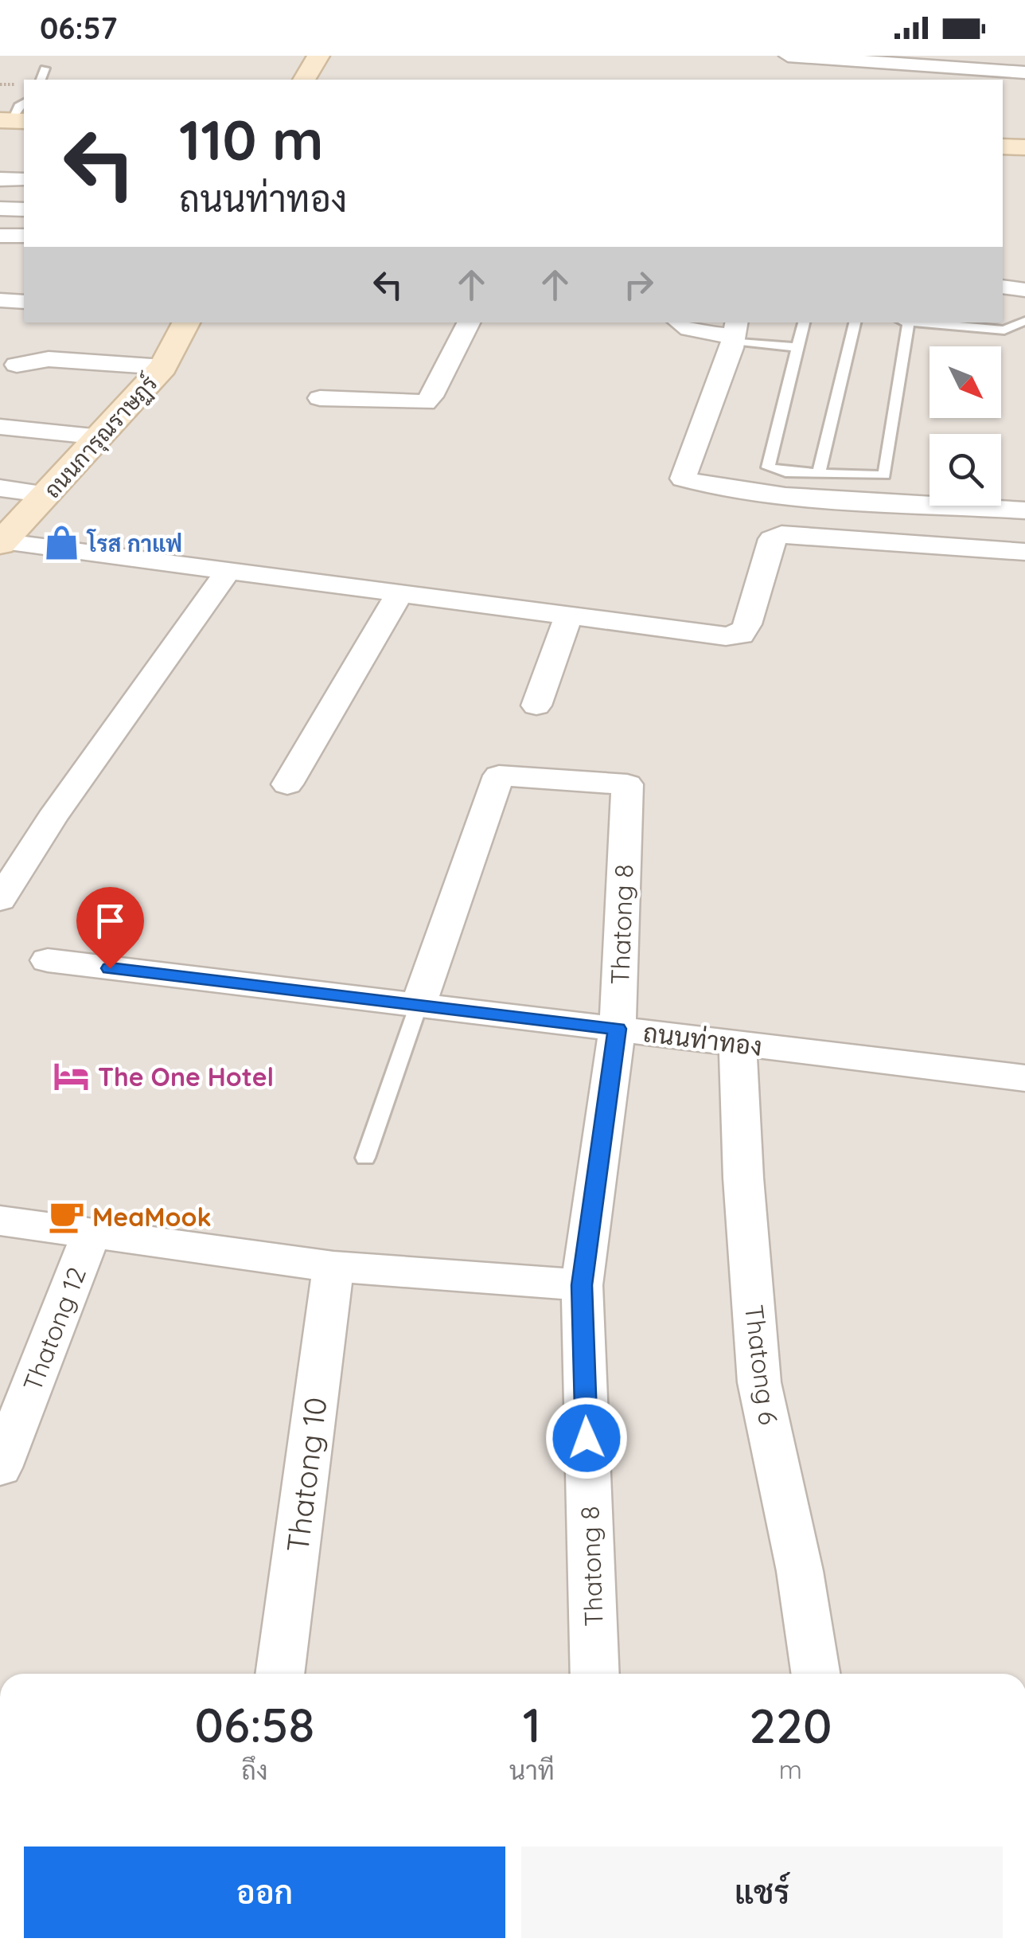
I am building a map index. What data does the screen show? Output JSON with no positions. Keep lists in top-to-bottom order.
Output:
{
  "streets": {
    "street": [
      "ถนนการุณราษฏร์",
      "Thatong 8",
      "ถนนท่าทอง",
      "Thatong 12",
      "Thatong 6",
      "Thatong 10"
    ]
  },
  "crossings": [
    ["Thatong 8", "ถนนท่าทอง"],
    ["ถนนท่าทอง", "Thatong 6"]
  ],
  "places": {
    "shop": ["โรส กาแฟ"],
    "hotel": ["The One Hotel"],
    "cafe": ["MeaMook"]
  },
  "north": "bottom right",
  "page": {
    "status": "06:57",
    "turn": ["110 m", "ถนนท่าทอง"],
    "eta": [
      "06:58",
      "ถึง",
      "1",
      "นาที",
      "220",
      "m"
    ],
    "buttons": ["ออก", "แชร์"]
  }
}
